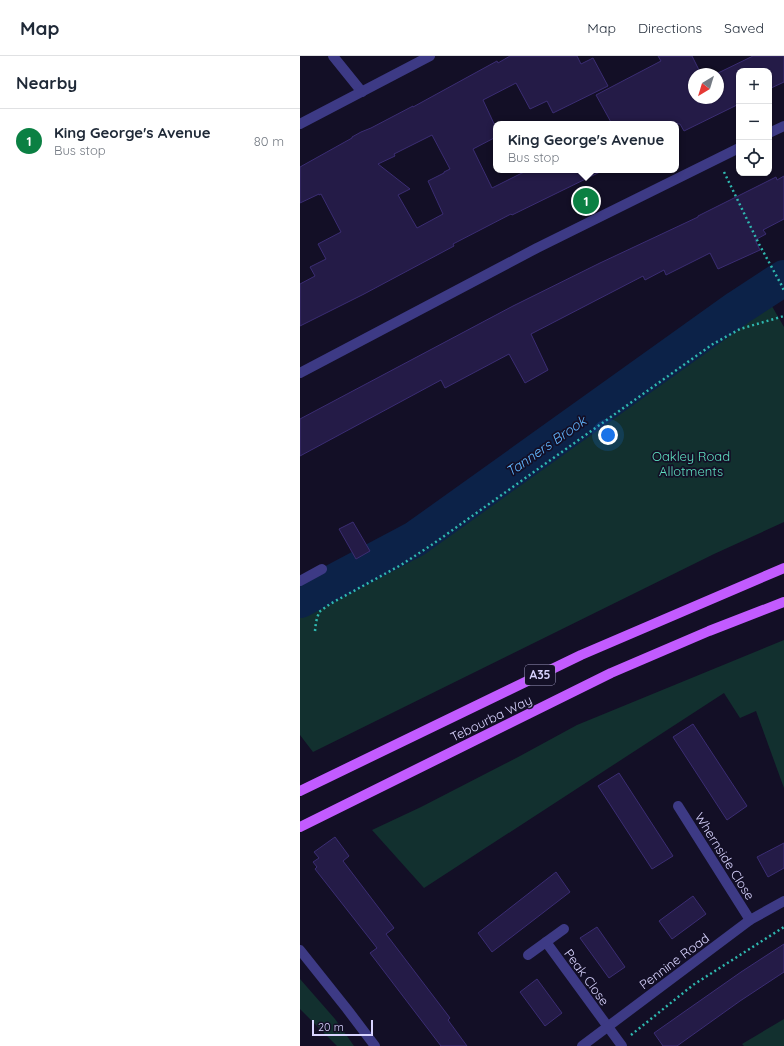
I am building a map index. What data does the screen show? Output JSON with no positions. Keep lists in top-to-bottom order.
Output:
{
  "streets": {
    "main road": ["A35", "Tebourba Way"],
    "street": ["Whernside Close", "Pennine Road", "Peak Close"]
  },
  "crossings": [
    ["Whernside Close", "Pennine Road"],
    ["Pennine Road", "Peak Close"]
  ],
  "water": ["Tanners Brook"],
  "parks": ["Oakley Road Allotments"],
  "scale_bar": "20 m",
  "north": "bottom left",
  "page": {
    "header": "Map",
    "nav": ["Map", "Directions", "Saved"],
    "heading": "Nearby",
    "map_buttons": ["+", "−"],
    "list": [
      {
        "mark": "1",
        "name": "King George's Avenue",
        "note": "Bus stop",
        "value": "80 m"
      }
    ],
    "popup": ["King George's Avenue", "Bus stop"],
    "pins": "1",
    "scale": "20 m"
  }
}
